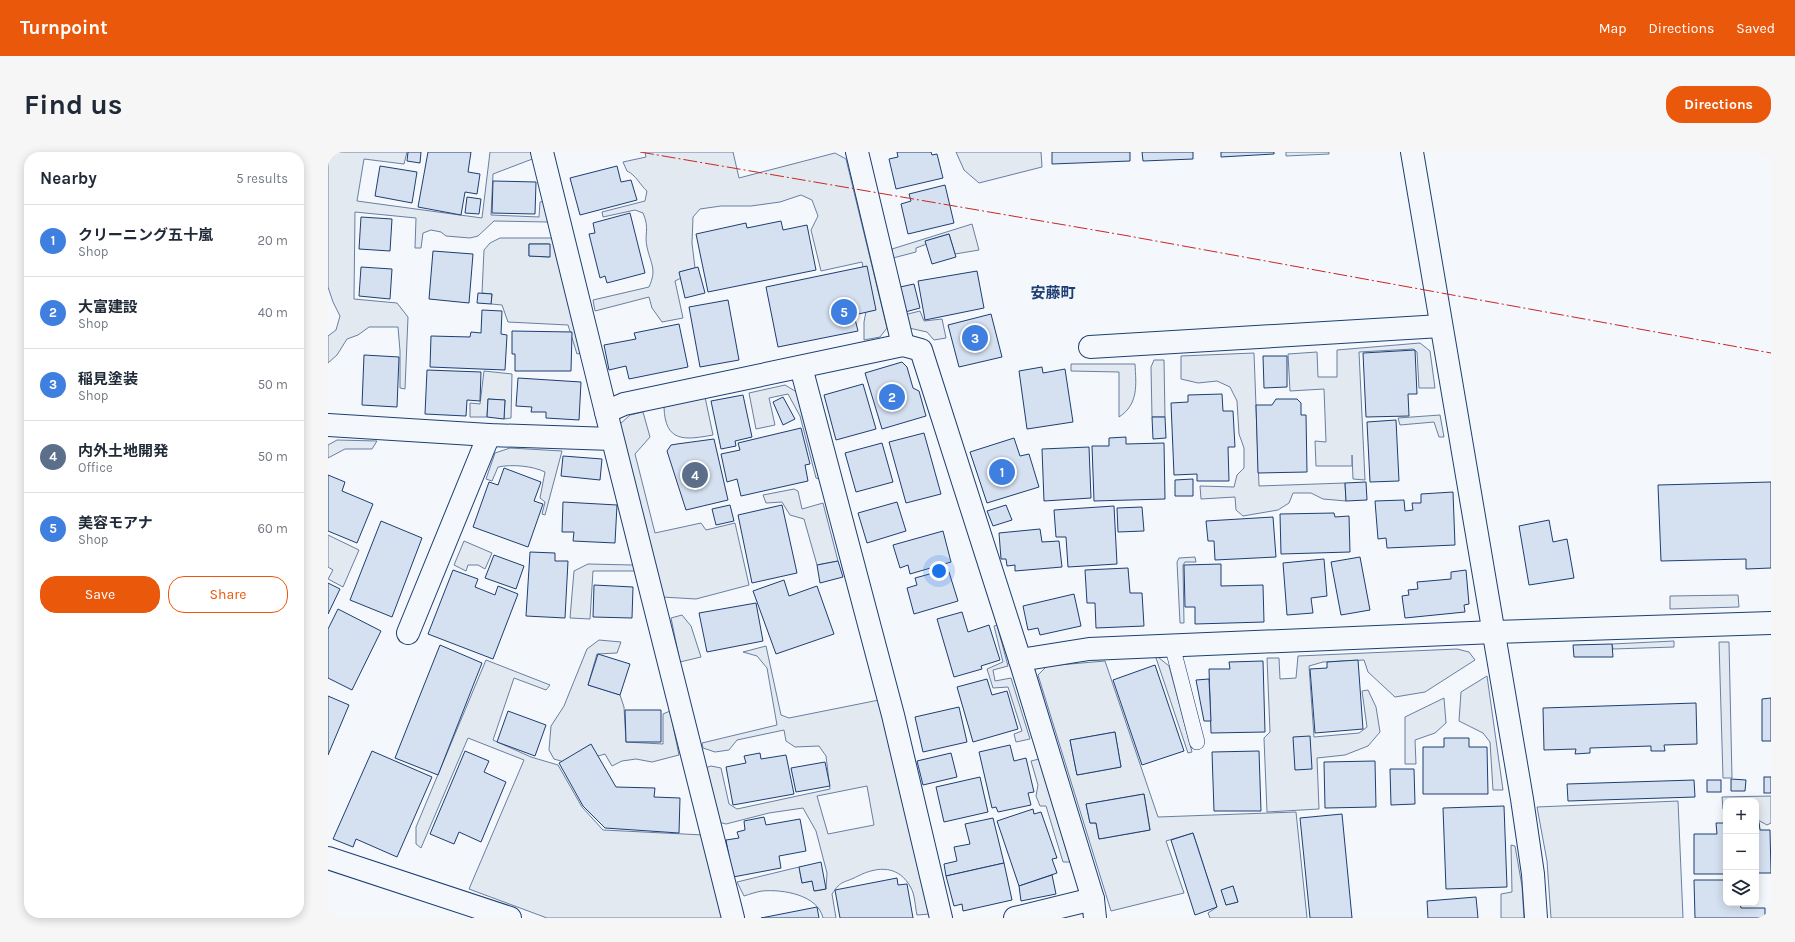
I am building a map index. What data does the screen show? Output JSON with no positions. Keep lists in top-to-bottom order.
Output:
{
  "districts": ["安藤町"],
  "page": {
    "header": "Turnpoint",
    "nav": ["Map", "Directions", "Saved"],
    "buttons": [
      "Directions",
      ["Save", "Share"]
    ],
    "title": "Find us",
    "heading": ["Nearby", "5 results"],
    "list": [
      {
        "mark": "1",
        "name": "クリーニング五十嵐",
        "note": "Shop",
        "value": "20 m"
      },
      {
        "mark": "2",
        "name": "大富建設",
        "note": "Shop",
        "value": "40 m"
      },
      {
        "mark": "3",
        "name": "稲見塗装",
        "note": "Shop",
        "value": "50 m"
      },
      {
        "mark": "4",
        "name": "内外土地開発",
        "note": "Office",
        "value": "50 m"
      },
      {
        "mark": "5",
        "name": "美容モアナ",
        "note": "Shop",
        "value": "60 m"
      }
    ],
    "pins": [
      "5",
      "3",
      "2",
      "1",
      "4"
    ],
    "map_buttons": ["+", "−"]
  }
}
